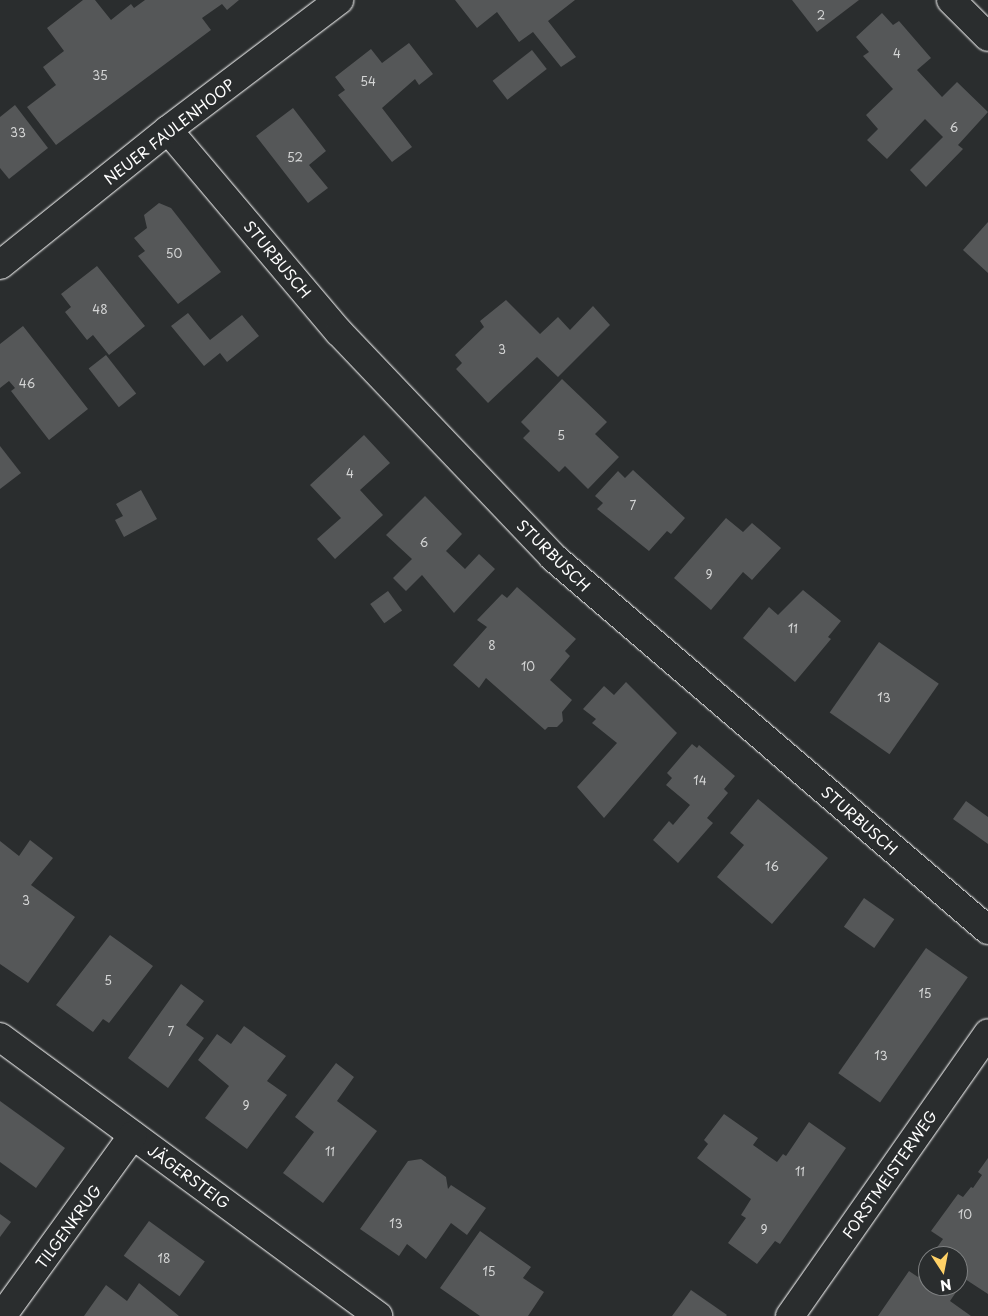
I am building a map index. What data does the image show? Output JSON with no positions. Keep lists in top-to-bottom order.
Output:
{
  "streets": {
    "street": [
      "NEUER FAULENHOOP",
      "STURBUSCH",
      "FORSTMEISTERWEG",
      "JÄGERSTEIG",
      "TILGENKRUG"
    ]
  },
  "crossings": [
    ["NEUER FAULENHOOP", "STURBUSCH"],
    ["JÄGERSTEIG", "TILGENKRUG"]
  ],
  "house_numbers": [
    "2",
    "4",
    "35",
    "54",
    "6",
    "33",
    "52",
    "50",
    "48",
    "3",
    "46",
    "5",
    "4",
    "7",
    "6",
    "9",
    "11",
    "8",
    "10",
    "13",
    "14",
    "16",
    "3",
    "5",
    "15",
    "7",
    "13",
    "9",
    "11",
    "11",
    "10",
    "13",
    "9",
    "18",
    "15"
  ],
  "north": "bottom"
}
